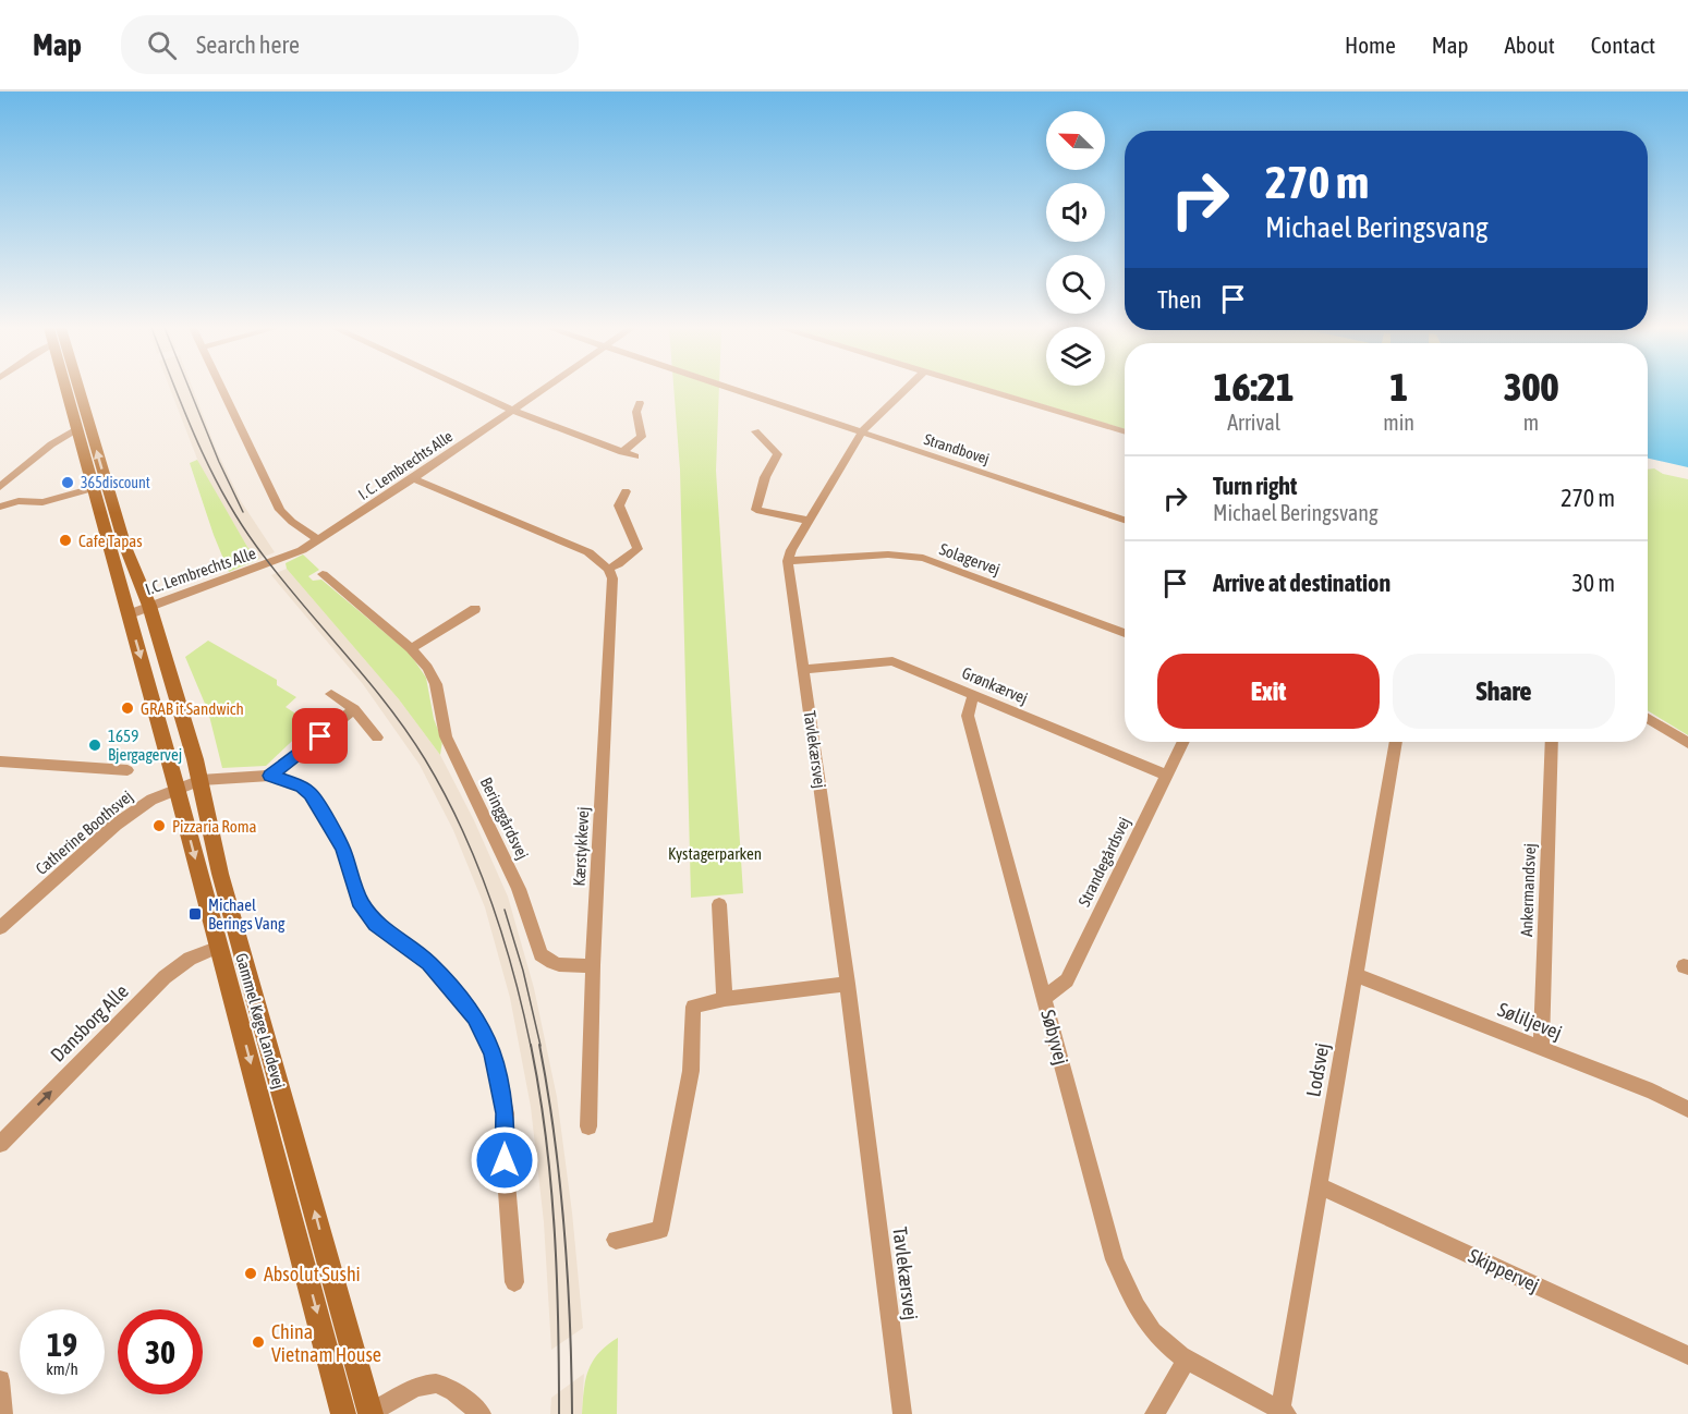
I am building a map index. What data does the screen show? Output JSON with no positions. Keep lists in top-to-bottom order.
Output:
{
  "streets": {
    "main road": ["Gammel Køge Landevej"],
    "street": [
      "Strandbovej",
      "I. C. Lembrechts Alle",
      "Solagervej",
      "I.C. Lembrechts Alle",
      "Grønkærvej",
      "Tavlekærsvej",
      "Beringgårdsvej",
      "Catherine Boothsvej",
      "Kærstykkevej",
      "Strandegårdsvej",
      "Ankermandsvej",
      "Søliljevej",
      "Dansborg Alle",
      "Søbyvej",
      "Lodsvej",
      "Skippervej"
    ]
  },
  "crossings": [
    ["I. C. Lembrechts Alle", "I.C. Lembrechts Alle"],
    ["Solagervej", "Tavlekærsvej"],
    ["I.C. Lembrechts Alle", "Gammel Køge Landevej"],
    ["Grønkærvej", "Tavlekærsvej"],
    ["Grønkærvej", "Strandegårdsvej"],
    ["Grønkærvej", "Søbyvej"],
    ["Beringgårdsvej", "Kærstykkevej"],
    ["Catherine Boothsvej", "Gammel Køge Landevej"],
    ["Strandegårdsvej", "Søbyvej"],
    ["Ankermandsvej", "Søliljevej"],
    ["Gammel Køge Landevej", "Dansborg Alle"],
    ["Søliljevej", "Lodsvej"],
    ["Søbyvej", "Lodsvej"],
    ["Lodsvej", "Skippervej"]
  ],
  "one_way": ["Dansborg Alle"],
  "parks": ["Kystagerparken"],
  "places": {
    "other": [
      "365discount",
      "Cafe Tapas",
      "GRAB it Sandwich",
      "1659 Bjergagervej",
      "Pizzaria Roma",
      "Absolut Sushi",
      "China Vietnam House"
    ],
    "transit": ["Michael Berings Vang"]
  },
  "north": "top left",
  "page": {
    "header": "Map",
    "search": "Search here",
    "nav": [
      "Home",
      "Map",
      "About",
      "Contact"
    ],
    "turn": ["270 m", "Michael Beringsvang"],
    "then": "Then",
    "eta": [
      "16:21",
      "Arrival",
      "1",
      "min",
      "300",
      "m"
    ],
    "list": [
      {
        "name": "Turn right",
        "note": "Michael Beringsvang",
        "value": "270 m"
      },
      {
        "name": "Arrive at destination",
        "value": "30 m"
      }
    ],
    "buttons": ["Exit", "Share"],
    "speed": "19 km/h",
    "limit": "30"
  }
}
